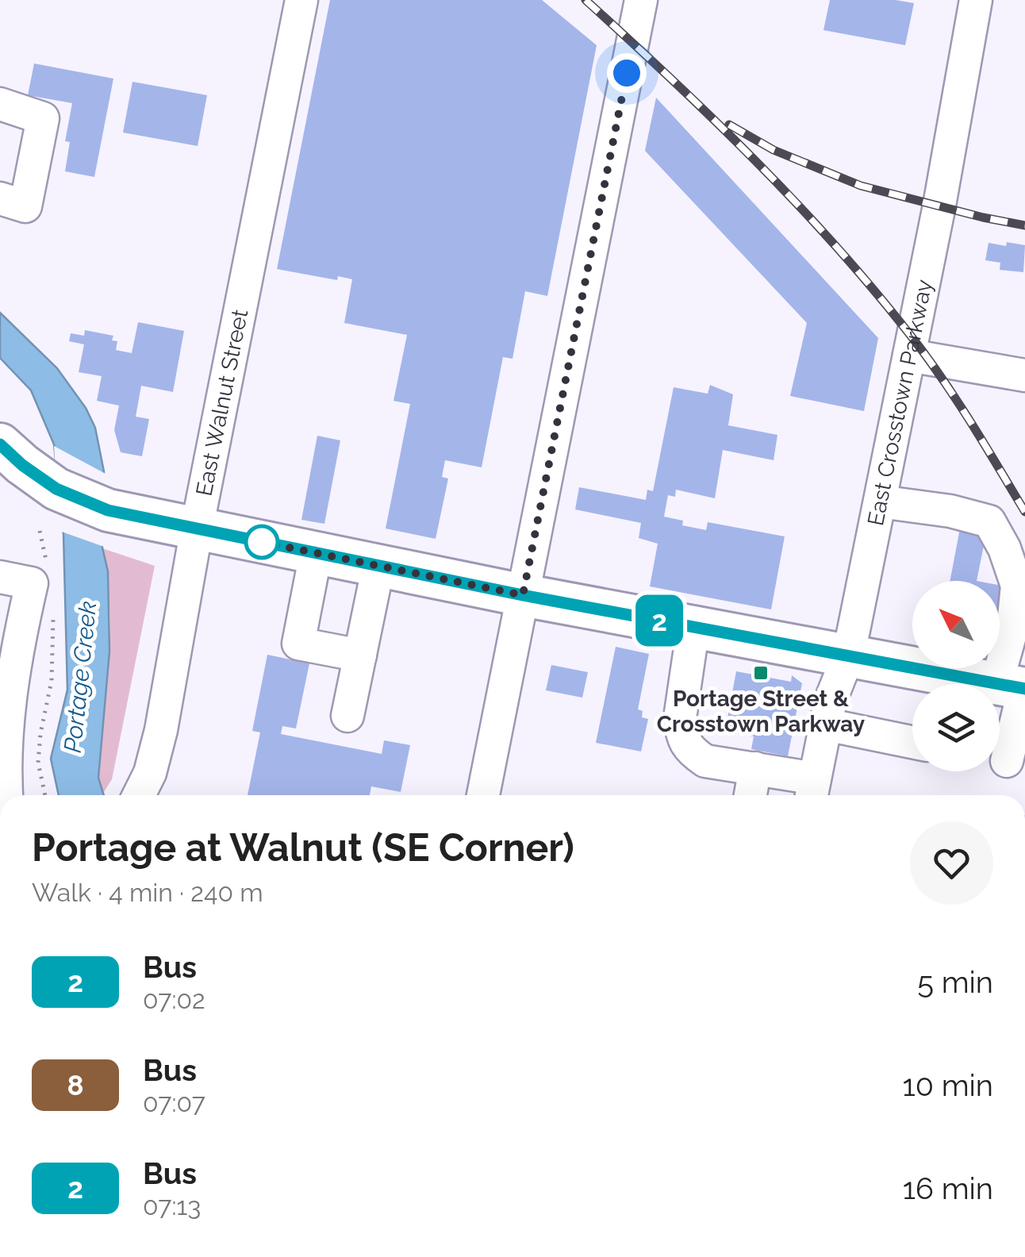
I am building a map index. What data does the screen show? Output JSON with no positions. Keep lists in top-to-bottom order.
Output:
{
  "streets": {
    "street": ["East Walnut Street", "East Crosstown Parkway"]
  },
  "water": ["Portage Creek"],
  "places": {
    "transit": ["Portage Street & Crosstown Parkway"]
  },
  "lines": ["bus line 2"],
  "north": "top left",
  "page": {
    "on_map": "2",
    "heading": ["Portage at Walnut (SE Corner)", "Walk · 4 min · 240 m"],
    "list": [
      {
        "mark": "2",
        "name": "Bus",
        "note": "07:02",
        "value": "5 min"
      },
      {
        "mark": "8",
        "name": "Bus",
        "note": "07:07",
        "value": "10 min"
      },
      {
        "mark": "2",
        "name": "Bus",
        "note": "07:13",
        "value": "16 min"
      }
    ]
  }
}
